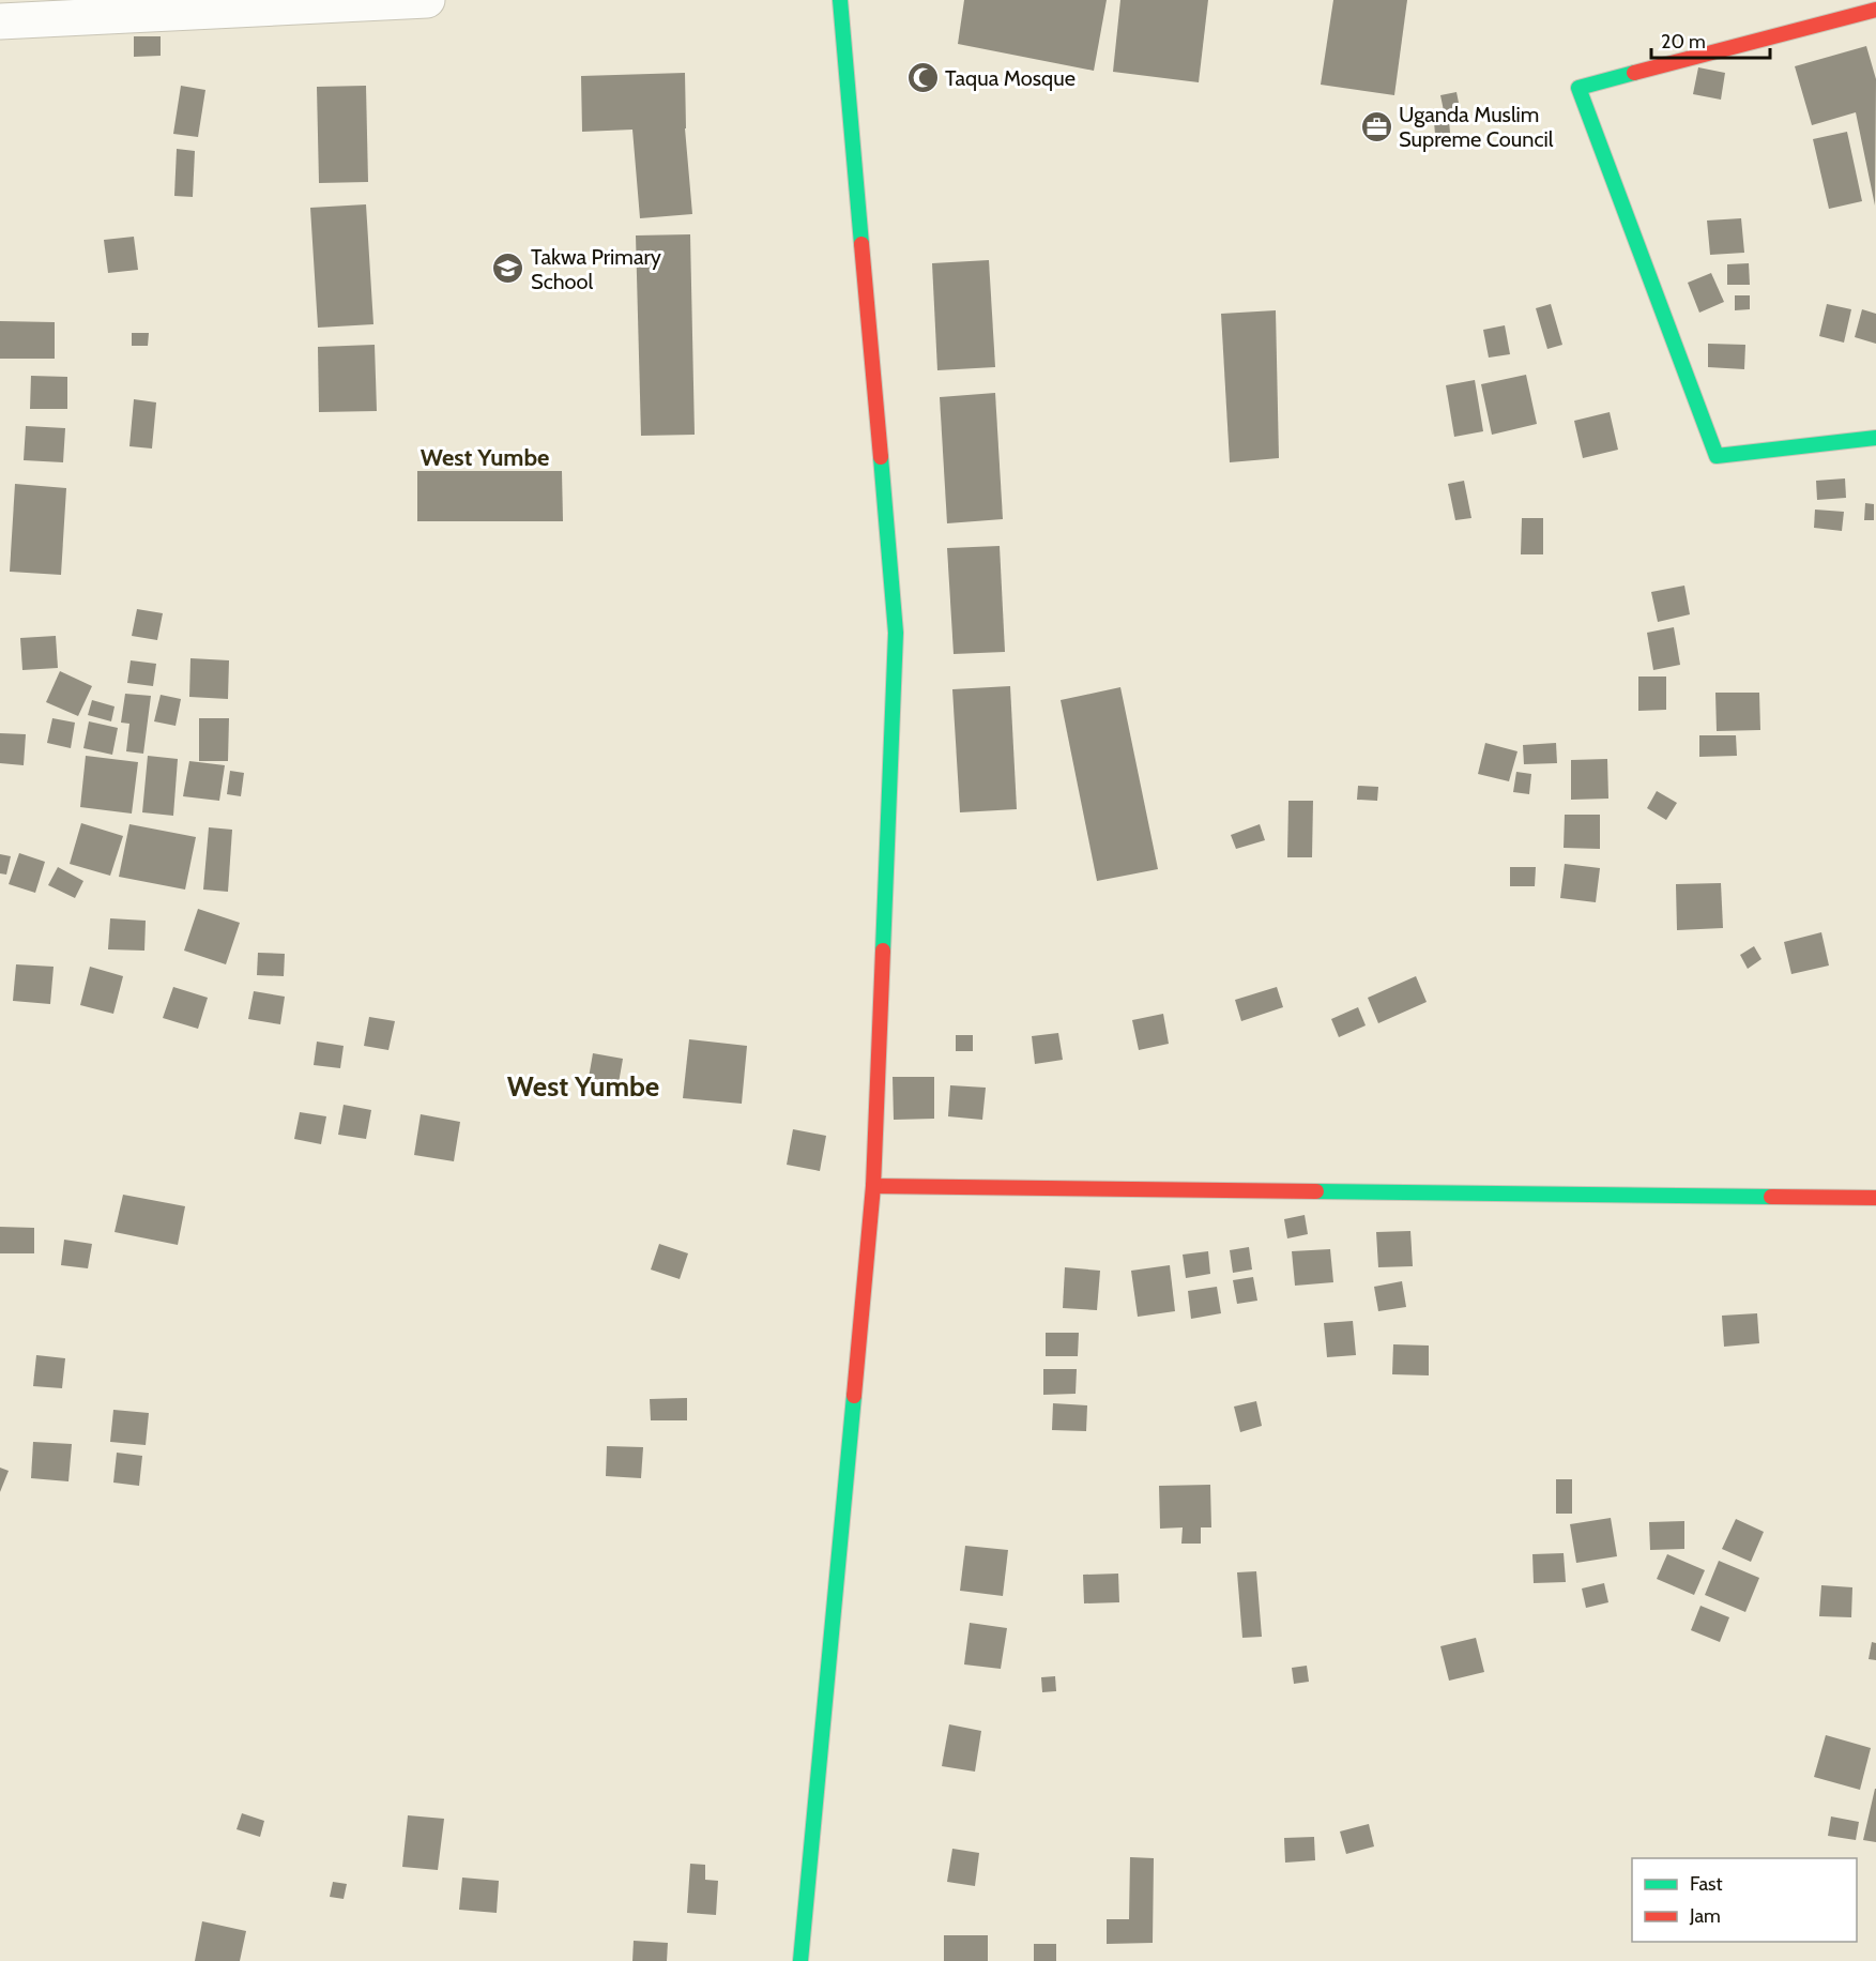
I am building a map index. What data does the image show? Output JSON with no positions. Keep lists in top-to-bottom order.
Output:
{
  "districts": ["West Yumbe", "West Yumbe"],
  "places": {
    "mosque": ["Taqua Mosque"],
    "office": ["Uganda Muslim Supreme Council"],
    "school or university": ["Takwa Primary School"]
  },
  "legend": ["Fast", "Jam"],
  "scale_bar": "20 m"
}
